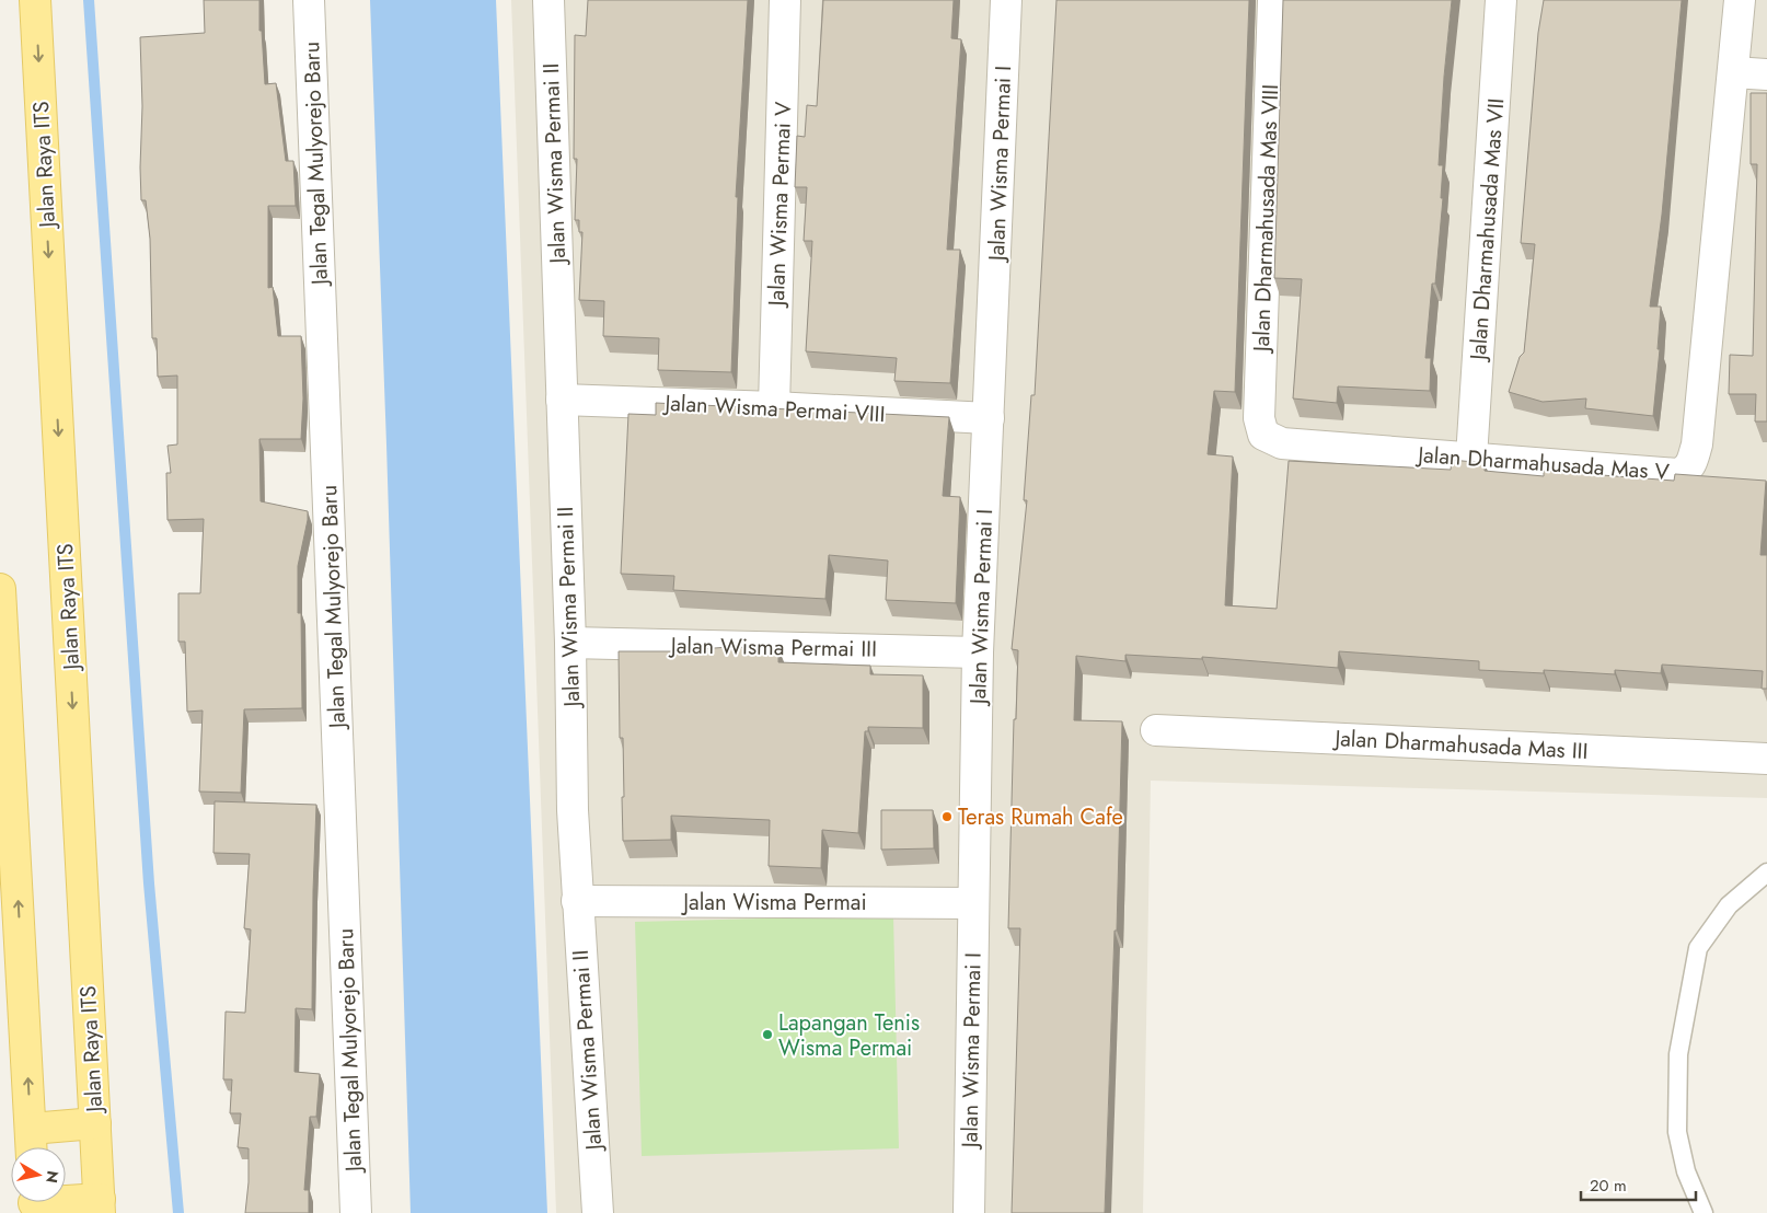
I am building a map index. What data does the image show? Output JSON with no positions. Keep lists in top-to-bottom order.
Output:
{
  "streets": {
    "main road": ["Jalan Raya ITS"],
    "street": [
      "Jalan Tegal Mulyorejo Baru",
      "Jalan Wisma Permai II",
      "Jalan Wisma Permai I",
      "Jalan Wisma Permai V",
      "Jalan Dharmahusada Mas VIII",
      "Jalan Dharmahusada Mas VII",
      "Jalan Wisma Permai VIII",
      "Jalan Dharmahusada Mas V",
      "Jalan Wisma Permai III",
      "Jalan Dharmahusada Mas III",
      "Jalan Wisma Permai"
    ]
  },
  "crossings": [
    ["Jalan Wisma Permai II", "Jalan Wisma Permai VIII"],
    ["Jalan Wisma Permai II", "Jalan Wisma Permai III"],
    ["Jalan Wisma Permai II", "Jalan Wisma Permai"],
    ["Jalan Wisma Permai I", "Jalan Wisma Permai VIII"],
    ["Jalan Wisma Permai I", "Jalan Wisma Permai III"],
    ["Jalan Wisma Permai I", "Jalan Wisma Permai"],
    ["Jalan Wisma Permai V", "Jalan Wisma Permai VIII"],
    ["Jalan Dharmahusada Mas VIII", "Jalan Dharmahusada Mas V"],
    ["Jalan Dharmahusada Mas VII", "Jalan Dharmahusada Mas V"]
  ],
  "places": ["Teras Rumah Cafe", "Lapangan Tenis Wisma Permai"],
  "scale_bar": "20 m",
  "north": "right"
}
